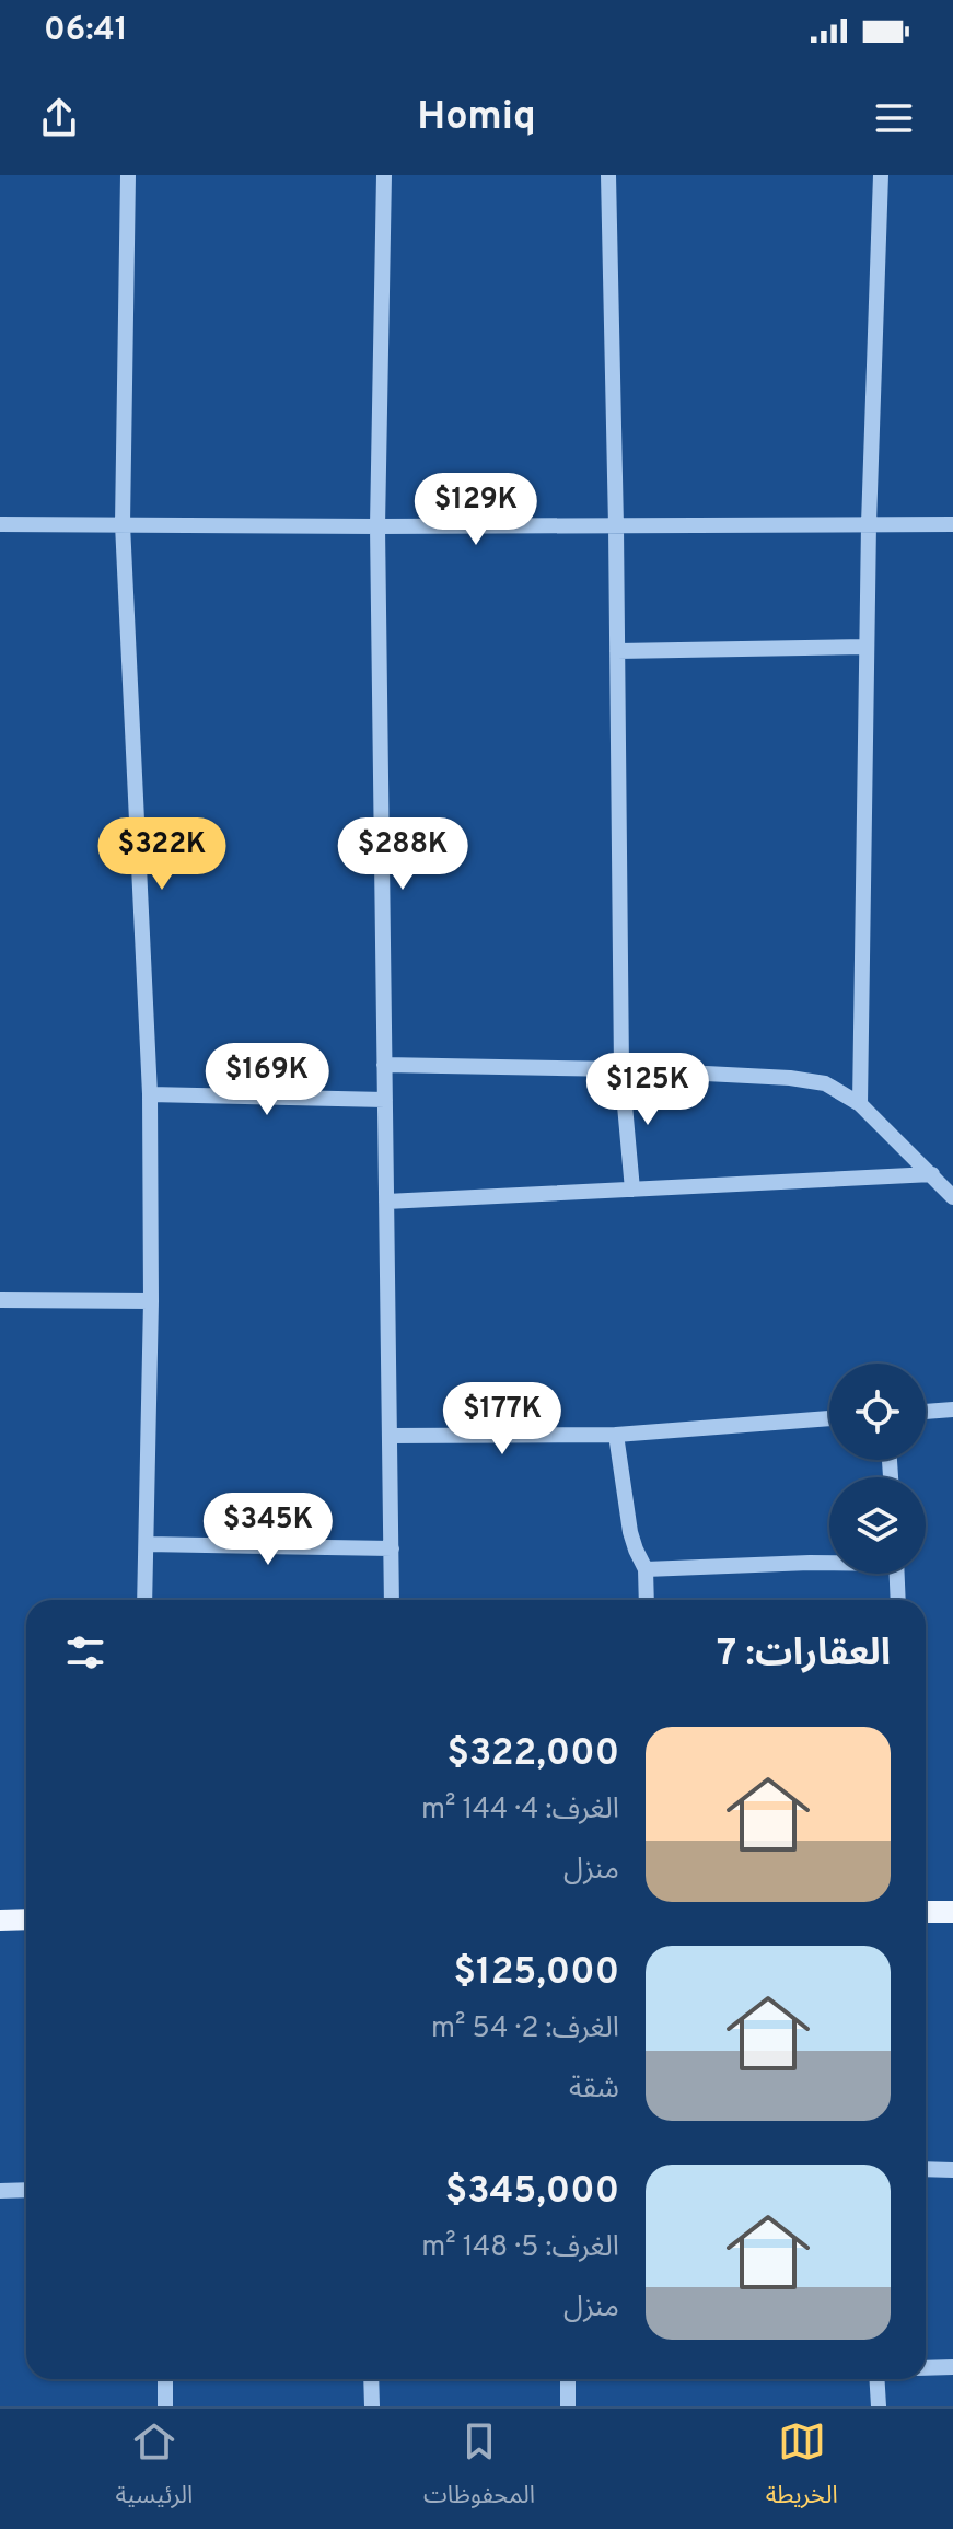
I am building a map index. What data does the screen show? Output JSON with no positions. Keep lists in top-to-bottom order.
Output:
{
  "page": {
    "status": "06:41",
    "header": "Homiq",
    "price": [
      "$129K",
      "$322K",
      "$288K",
      "$169K",
      "$125K",
      "$177K",
      "$345K"
    ],
    "heading": "العقارات: 7",
    "list": [
      {
        "name": "$322,000",
        "note": "الغرف: 4 · 144 m² · منزل"
      },
      {
        "name": "$125,000",
        "note": "الغرف: 2 · 54 m² · شقة"
      },
      {
        "name": "$345,000",
        "note": "الغرف: 5 · 148 m² · منزل"
      }
    ],
    "tabs": ["الخريطة", "المحفوظات", "الرئيسية"]
  }
}
